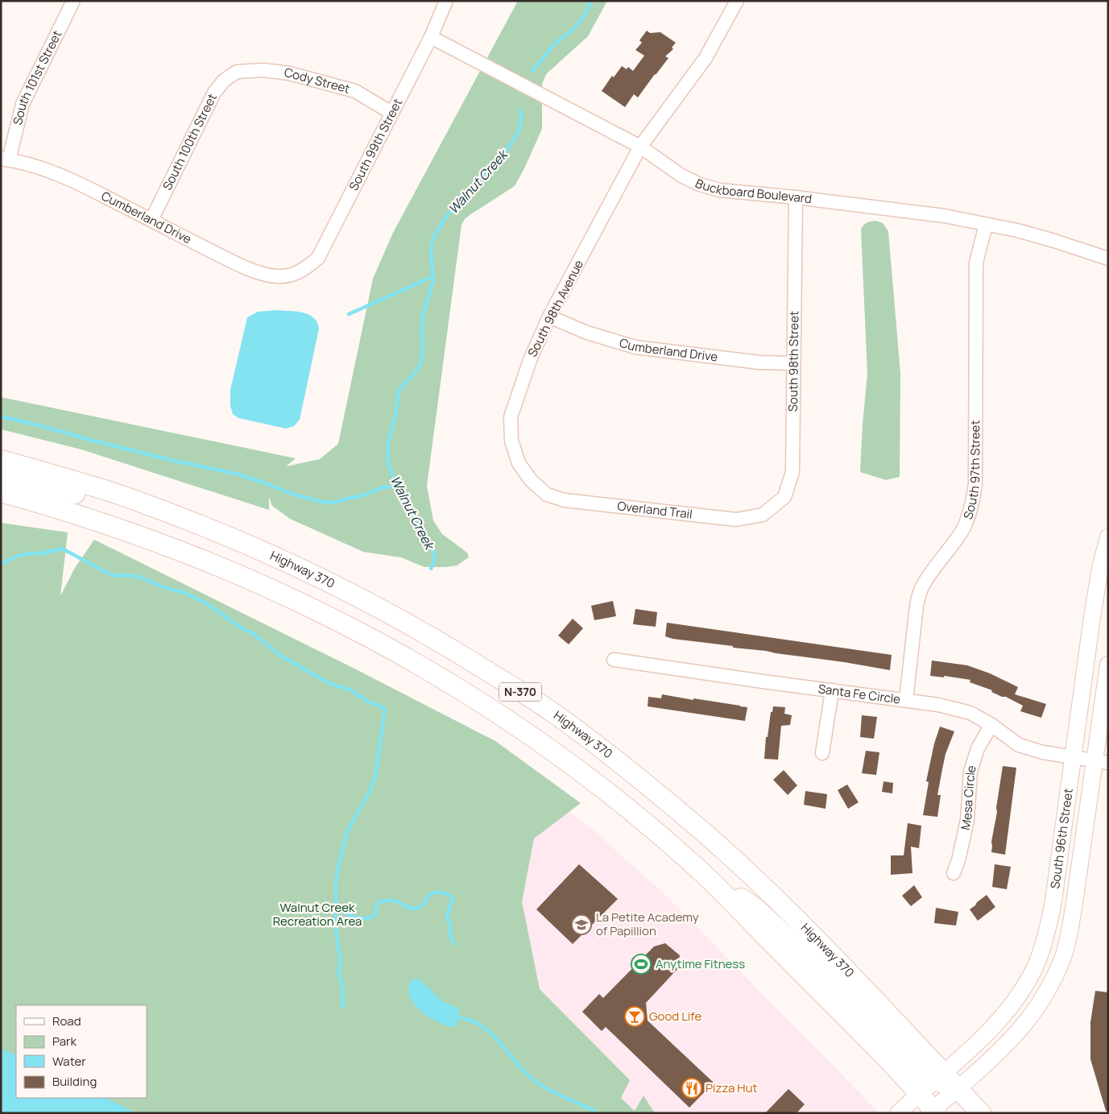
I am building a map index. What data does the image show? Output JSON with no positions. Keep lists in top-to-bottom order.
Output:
{
  "streets": {
    "highway": ["Highway 370", "N-370"],
    "main road": ["South 96th Street"],
    "street": [
      "South 101st Street",
      "Cody Street",
      "South 100th Street",
      "South 99th Street",
      "Buckboard Boulevard",
      "Cumberland Drive",
      "South 98th Avenue",
      "South 98th Street",
      "South 97th Street",
      "Overland Trail",
      "Santa Fe Circle",
      "Mesa Circle"
    ]
  },
  "crossings": [
    ["South 101st Street", "Cumberland Drive"],
    ["Cody Street", "South 100th Street"],
    ["Cody Street", "South 99th Street"],
    ["South 100th Street", "Cumberland Drive"],
    ["South 99th Street", "Buckboard Boulevard"],
    ["South 99th Street", "Cumberland Drive"],
    ["Buckboard Boulevard", "South 98th Avenue"],
    ["Buckboard Boulevard", "South 98th Street"],
    ["Buckboard Boulevard", "South 97th Street"],
    ["Cumberland Drive", "South 98th Avenue"],
    ["Cumberland Drive", "South 98th Street"],
    ["South 98th Avenue", "Overland Trail"],
    ["South 98th Street", "Overland Trail"],
    ["South 97th Street", "Santa Fe Circle"],
    ["Highway 370", "South 96th Street"],
    ["N-370", "South 96th Street"],
    ["Santa Fe Circle", "Mesa Circle"],
    ["Santa Fe Circle", "South 96th Street"]
  ],
  "water": ["Walnut Creek"],
  "parks": ["Walnut Creek Recreation Area"],
  "places": {
    "school or university": ["La Petite Academy of Papillion"],
    "sports": ["Anytime Fitness"],
    "bar": ["Good Life"],
    "restaurant": ["Pizza Hut"]
  },
  "legend": [
    "Road",
    "Park",
    "Water",
    "Building"
  ]
}
